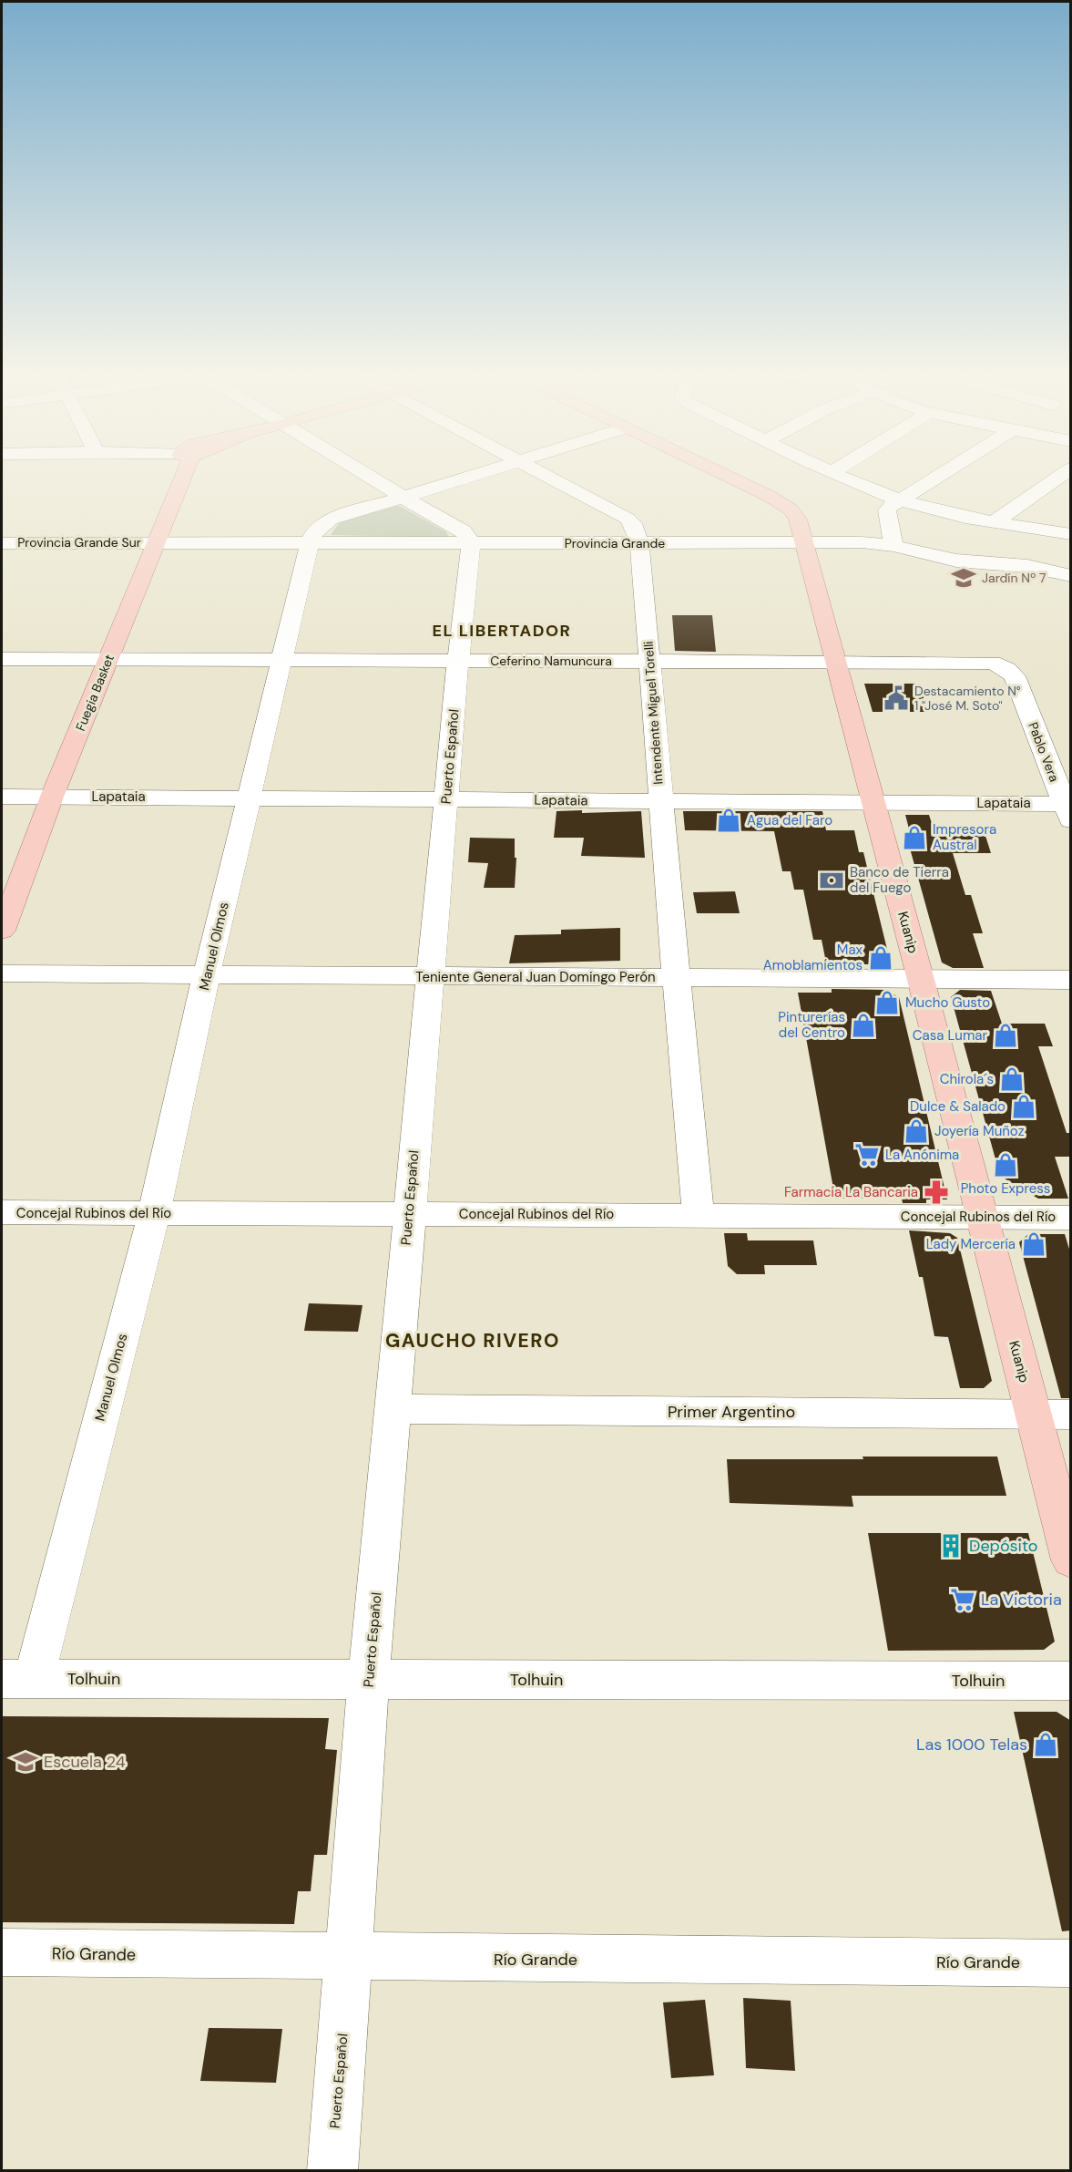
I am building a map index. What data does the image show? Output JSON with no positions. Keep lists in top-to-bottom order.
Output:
{
  "streets": {
    "main road": ["Fuegia Basket", "Kuanip"],
    "street": [
      "Provincia Grande Sur",
      "Provincia Grande",
      "Ceferino Namuncura",
      "Intendente Miguel Torelli",
      "Pablo Vera",
      "Puerto Español",
      "Lapataia",
      "Manuel Olmos",
      "Teniente General Juan Domingo Perón",
      "Concejal Rubinos del Río",
      "Primer Argentino",
      "Tolhuin",
      "Río Grande"
    ]
  },
  "crossings": [
    ["Provincia Grande Sur", "Provincia Grande"],
    ["Provincia Grande Sur", "Fuegia Basket"],
    ["Provincia Grande", "Fuegia Basket"],
    ["Provincia Grande", "Intendente Miguel Torelli"],
    ["Provincia Grande", "Puerto Español"],
    ["Provincia Grande", "Kuanip"],
    ["Provincia Grande", "Manuel Olmos"],
    ["Ceferino Namuncura", "Fuegia Basket"],
    ["Ceferino Namuncura", "Intendente Miguel Torelli"],
    ["Ceferino Namuncura", "Pablo Vera"],
    ["Ceferino Namuncura", "Puerto Español"],
    ["Ceferino Namuncura", "Kuanip"],
    ["Ceferino Namuncura", "Manuel Olmos"],
    ["Fuegia Basket", "Lapataia"],
    ["Intendente Miguel Torelli", "Lapataia"],
    ["Intendente Miguel Torelli", "Teniente General Juan Domingo Perón"],
    ["Intendente Miguel Torelli", "Concejal Rubinos del Río"],
    ["Pablo Vera", "Lapataia"],
    ["Puerto Español", "Lapataia"],
    ["Puerto Español", "Teniente General Juan Domingo Perón"],
    ["Puerto Español", "Concejal Rubinos del Río"],
    ["Puerto Español", "Primer Argentino"],
    ["Puerto Español", "Tolhuin"],
    ["Puerto Español", "Río Grande"],
    ["Lapataia", "Kuanip"],
    ["Lapataia", "Manuel Olmos"],
    ["Kuanip", "Teniente General Juan Domingo Perón"],
    ["Kuanip", "Concejal Rubinos del Río"],
    ["Kuanip", "Primer Argentino"],
    ["Manuel Olmos", "Teniente General Juan Domingo Perón"],
    ["Manuel Olmos", "Concejal Rubinos del Río"],
    ["Manuel Olmos", "Tolhuin"]
  ],
  "districts": ["EL LIBERTADOR", "GAUCHO RIVERO"],
  "places": {
    "school or university": ["Jardín Nº 7", "Escuela 24"],
    "public building": ["Destacamiento N° 1 \"José M. Soto\""],
    "shop": [
      "Agua del Faro",
      "Impresora Austral",
      "Max Amoblamientos",
      "Mucho Gusto",
      "Pinturerías del Centro",
      "Casa Lumar",
      "Chirola´s",
      "Dulce & Salado",
      "Joyería Muñoz",
      "Photo Express",
      "Lady Mercería",
      "Las 1000 Telas"
    ],
    "bank": ["Banco de Tierra del Fuego"],
    "supermarket": ["La Anónima", "La Victoria"],
    "pharmacy": ["Farmacia La Bancaria"],
    "building": ["Depósito"]
  }
}
